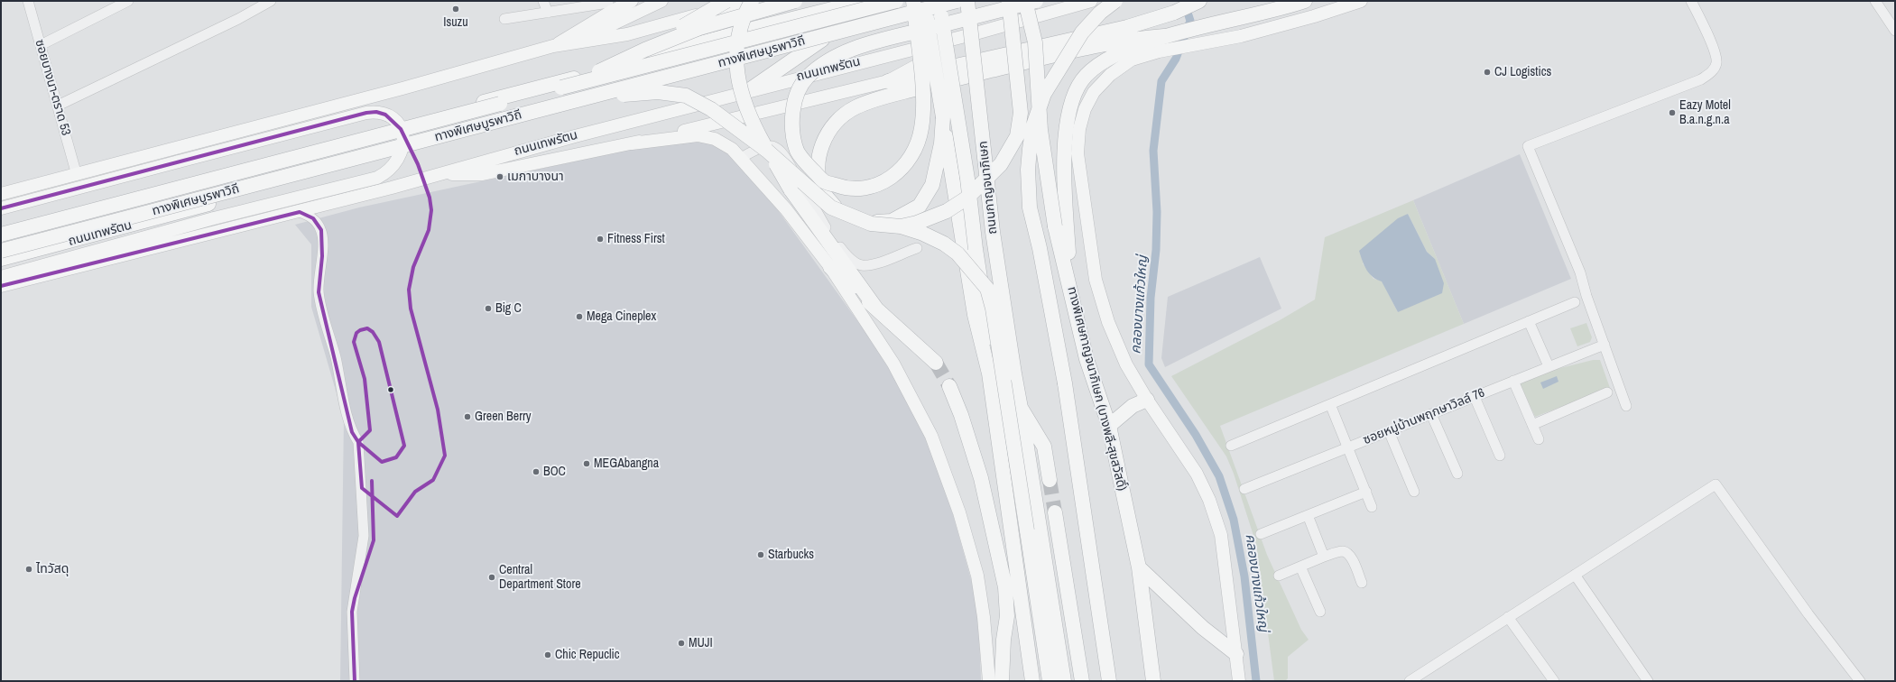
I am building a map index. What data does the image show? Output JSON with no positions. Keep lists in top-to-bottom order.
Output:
{
  "streets": {
    "highway": [
      "ทางพิเศษบูรพาวิถี",
      "ถนนเทพรัตน",
      "ถนนกาญจนาภิเษก",
      "ทางพิเศษกาญจนาภิเษก (บางพลี-สุขสวัสดิ์)"
    ],
    "street": ["ซอยบางนา-ตราด 53", "ซอยหมู่บ้านพฤกษาวิลล์ 76"]
  },
  "water": ["คลองบางแก้วใหญ่"],
  "places": [
    "Isuzu",
    "CJ Logistics",
    "Eazy Motel B.a.n.g.n.a",
    "เมกาบางนา",
    "Fitness First",
    "Big C",
    "Mega Cineplex",
    "Green Berry",
    "MEGAbangna",
    "BOC",
    "Starbucks",
    "ไทวัสดุ",
    "Central Department Store",
    "MUJI",
    "Chic Repuclic"
  ]
}
